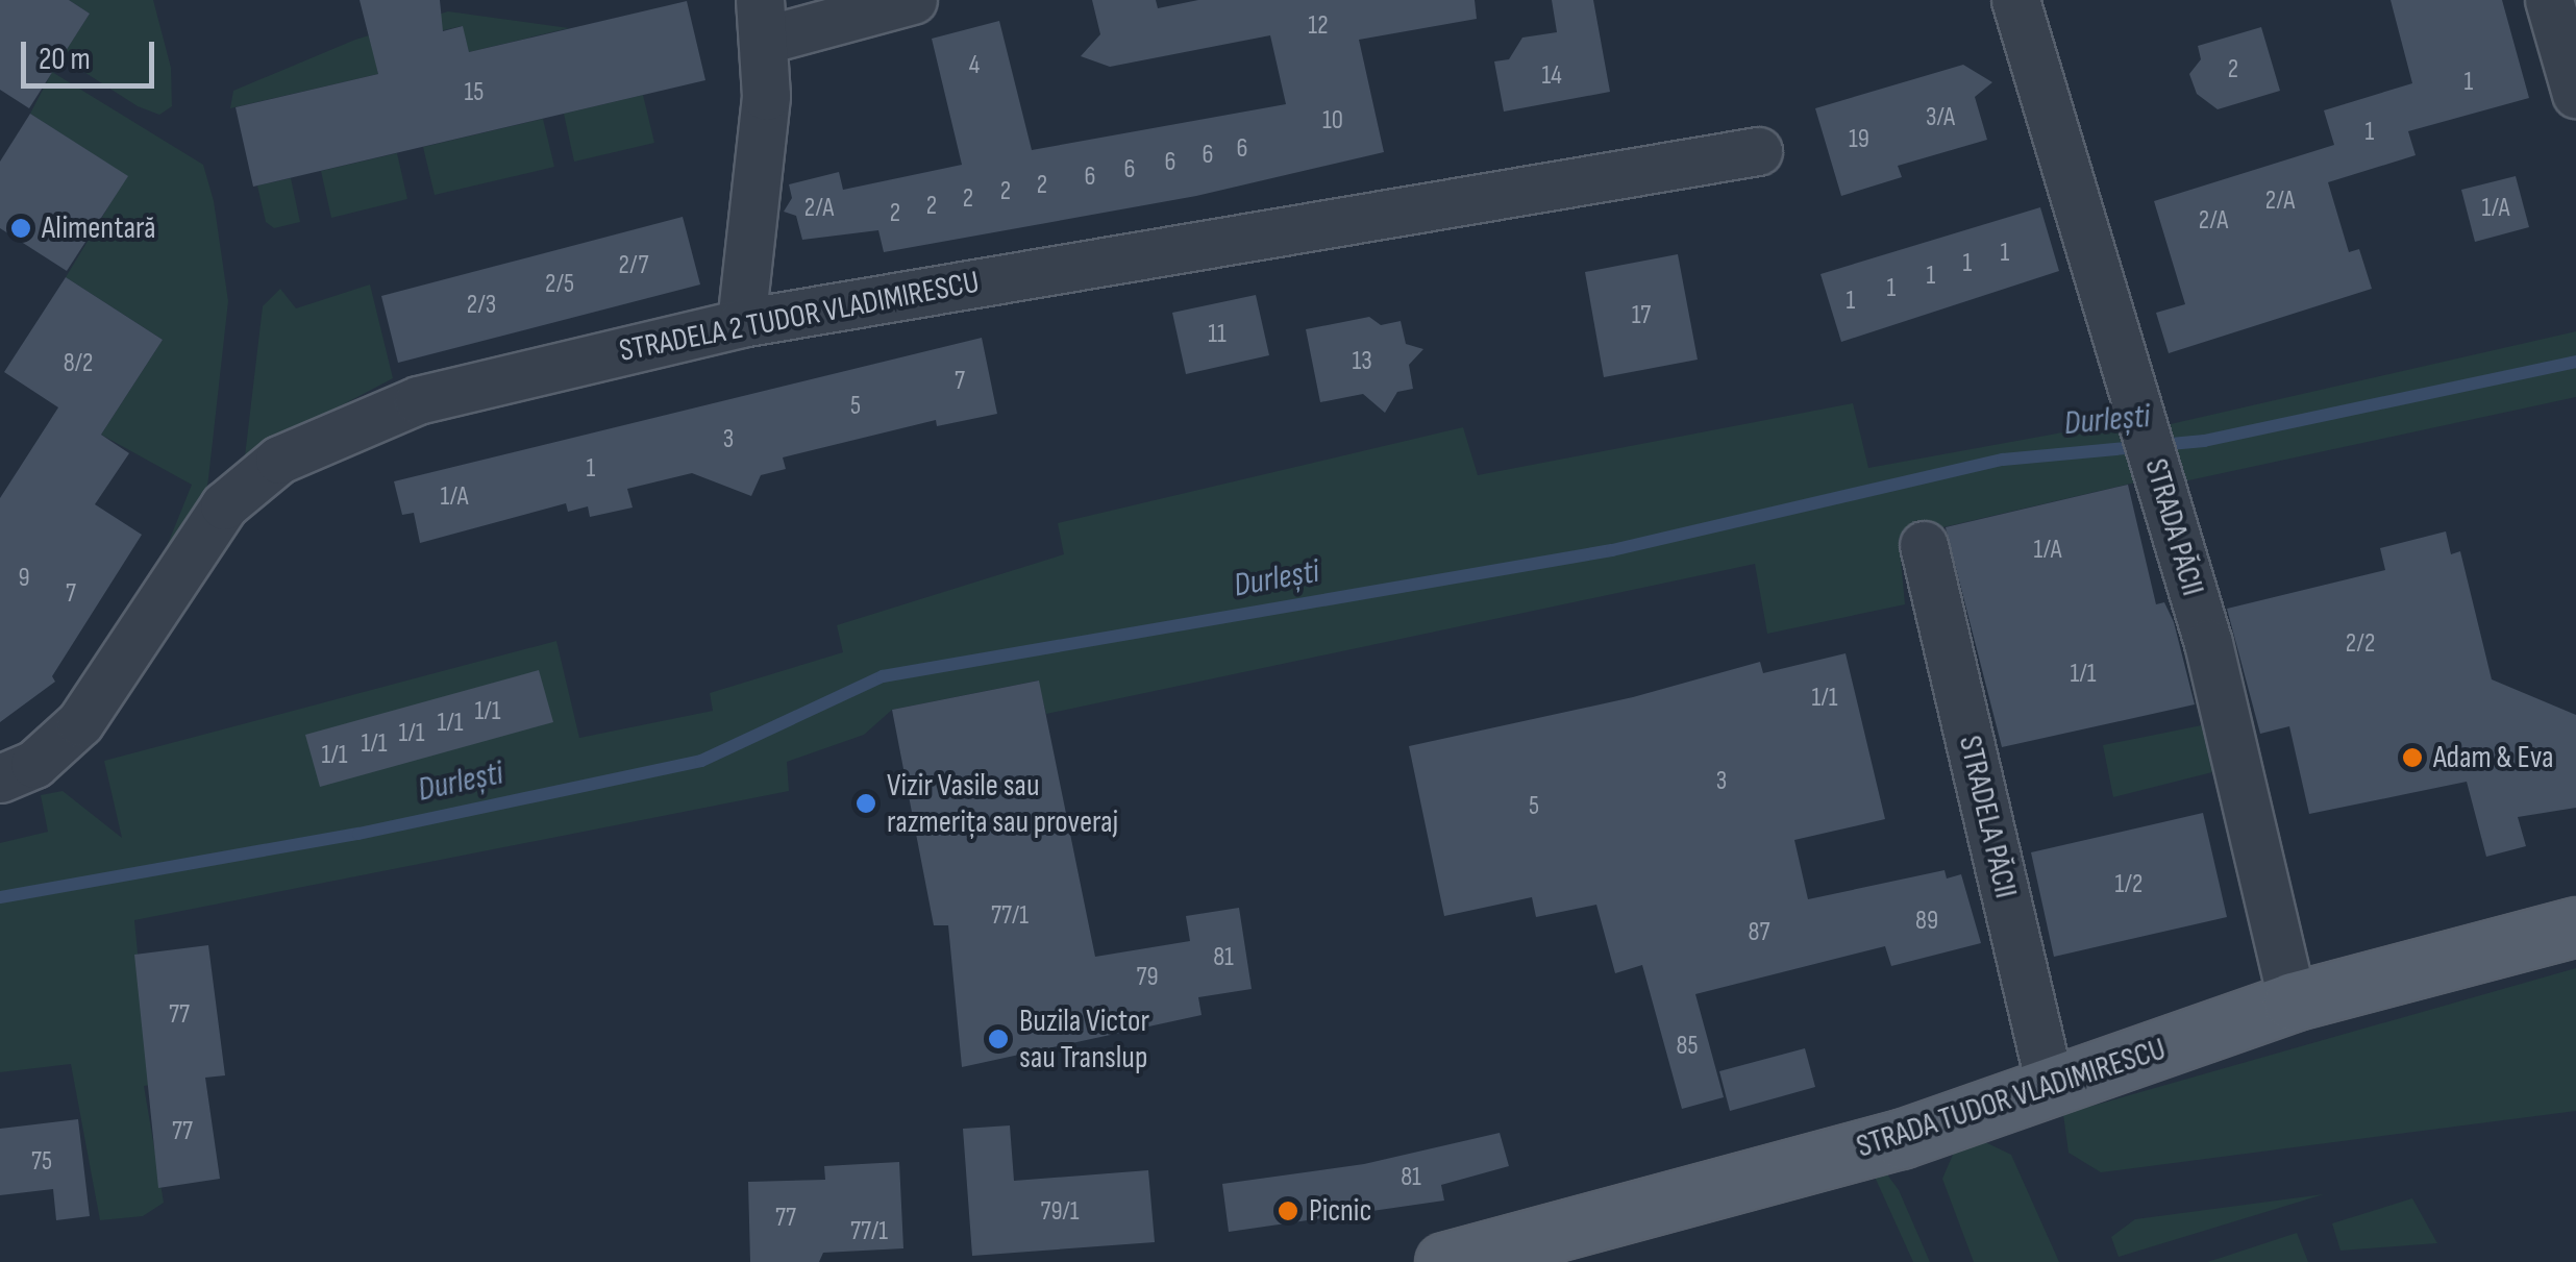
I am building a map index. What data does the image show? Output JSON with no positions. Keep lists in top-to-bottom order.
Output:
{
  "streets": {
    "main road": ["STRADA TUDOR VLADIMIRESCU"],
    "street": ["STRADELA 2 TUDOR VLADIMIRESCU", "STRADA PĂCII", "STRADELA PĂCII"]
  },
  "crossings": [
    ["STRADA PĂCII", "STRADA TUDOR VLADIMIRESCU"],
    ["STRADELA PĂCII", "STRADA TUDOR VLADIMIRESCU"]
  ],
  "water": ["Durlești"],
  "places": [
    "Alimentară",
    "Adam & Eva",
    "Vizir Vasile sau razmerița sau proveraj",
    "Buzila Victor sau Translup",
    "Picnic"
  ],
  "house_numbers": [
    "12",
    "4",
    "2",
    "14",
    "1",
    "15",
    "3/A",
    "10",
    "1",
    "19",
    "6",
    "6",
    "6",
    "6",
    "6",
    "2",
    "2",
    "2",
    "2/A",
    "2",
    "2/A",
    "1/A",
    "2",
    "2/A",
    "1",
    "1",
    "2/7",
    "1",
    "2/5",
    "1",
    "1",
    "2/3",
    "17",
    "11",
    "13",
    "8/2",
    "7",
    "5",
    "3",
    "1",
    "1/A",
    "1/A",
    "9",
    "7",
    "2/2",
    "1/1",
    "1/1",
    "1/1",
    "1/1",
    "1/1",
    "1/1",
    "1/1",
    "3",
    "5",
    "1/2",
    "77/1",
    "89",
    "87",
    "81",
    "79",
    "77",
    "85",
    "77",
    "75",
    "81",
    "79/1",
    "77",
    "77/1"
  ],
  "scale_bar": "20 m"
}
